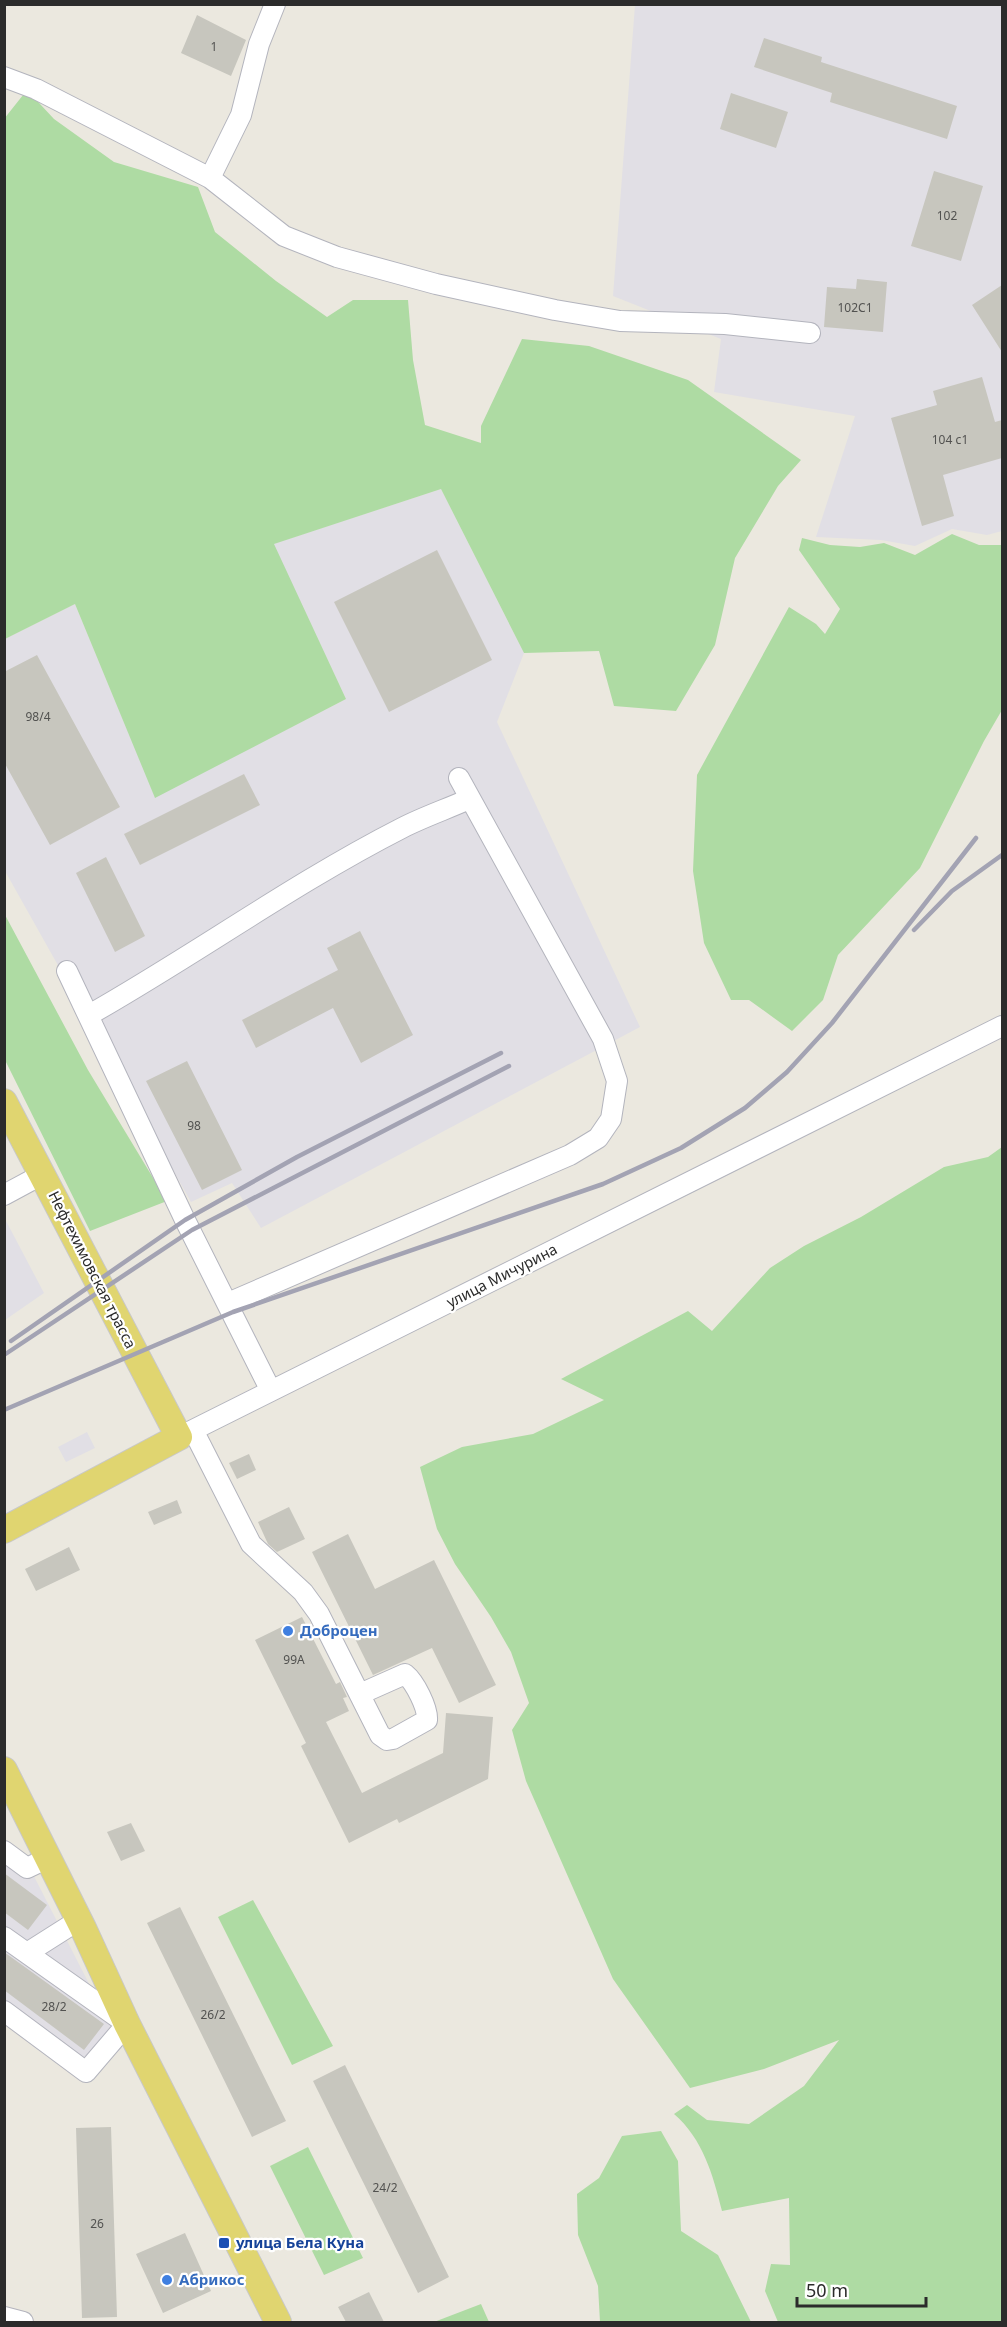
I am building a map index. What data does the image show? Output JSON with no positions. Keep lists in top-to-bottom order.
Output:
{
  "streets": {
    "main road": ["Нефтехимовская трасса", "улица Мичурина"]
  },
  "crossings": [
    ["Нефтехимовская трасса", "улица Мичурина"]
  ],
  "places": {
    "other": ["Доброцен", "Абрикос"],
    "transit": ["улица Бела Куна"]
  },
  "house_numbers": [
    "1",
    "102",
    "102С1",
    "104 с1",
    "98/4",
    "98",
    "99А",
    "28/2",
    "26/2",
    "24/2",
    "26"
  ],
  "scale_bar": "50 m"
}
